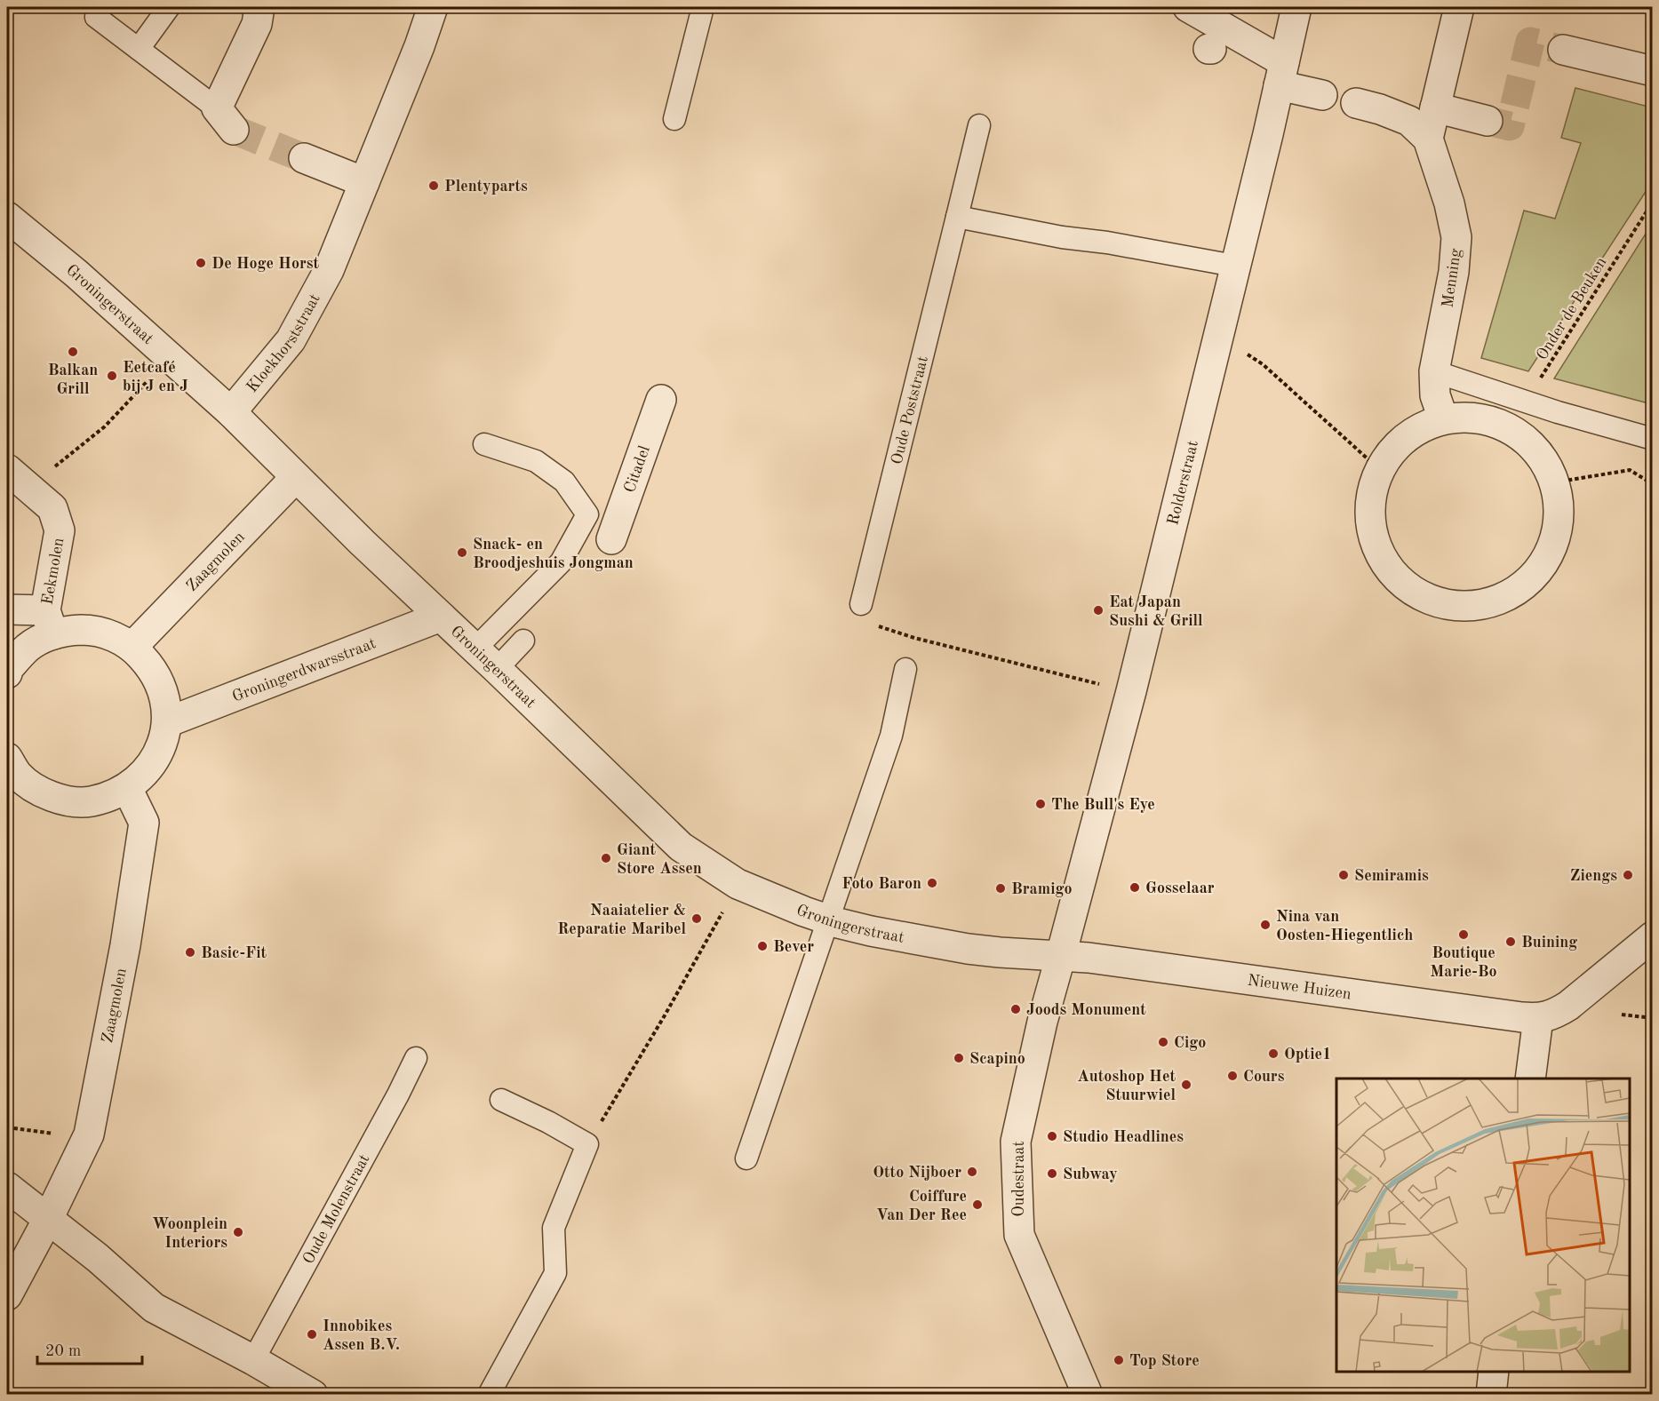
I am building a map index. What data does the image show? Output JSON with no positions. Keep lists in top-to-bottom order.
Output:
{
  "streets": {
    "street": [
      "Menning",
      "Groningerstraat",
      "Kloekhorststraat",
      "Citadel",
      "Rolderstraat",
      "Zaagmolen",
      "Eekmolen",
      "Groningerdwarsstraat",
      "Nieuwe Huizen",
      "Oudestraat"
    ],
    "lane": ["Oude Poststraat", "Oude Molenstraat"],
    "path": ["Onder de Beuken"]
  },
  "crossings": [
    ["Groningerstraat", "Kloekhorststraat"],
    ["Groningerstraat", "Rolderstraat"],
    ["Groningerstraat", "Zaagmolen"],
    ["Groningerstraat", "Groningerdwarsstraat"],
    ["Groningerstraat", "Nieuwe Huizen"],
    ["Groningerstraat", "Oudestraat"],
    ["Rolderstraat", "Nieuwe Huizen"],
    ["Rolderstraat", "Oudestraat"],
    ["Nieuwe Huizen", "Oudestraat"]
  ],
  "places": [
    "Plentyparts",
    "De Hoge Horst",
    "Balkan Grill",
    "Eetcafé bij J en J",
    "Snack- en Broodjeshuis Jongman",
    "Eat Japan Sushi & Grill",
    "The Bull's Eye",
    "Giant Store Assen",
    "Semiramis",
    "Ziengs",
    "Foto Baron",
    "Gosselaar",
    "Bramigo",
    "Naaiatelier & Reparatie Maribel",
    "Nina van Oosten-Hiegentlich",
    "Boutique Marie-Bo",
    "Buining",
    "Bever",
    "Basic-Fit",
    "Joods Monument",
    "Cigo",
    "Optie1",
    "Scapino",
    "Cours",
    "Autoshop Het Stuurwiel",
    "Studio Headlines",
    "Otto Nijboer",
    "Subway",
    "Coiffure Van Der Ree",
    "Woonplein Interiors",
    "Innobikes Assen B.V.",
    "Top Store"
  ],
  "scale_bar": "20 m"
}
